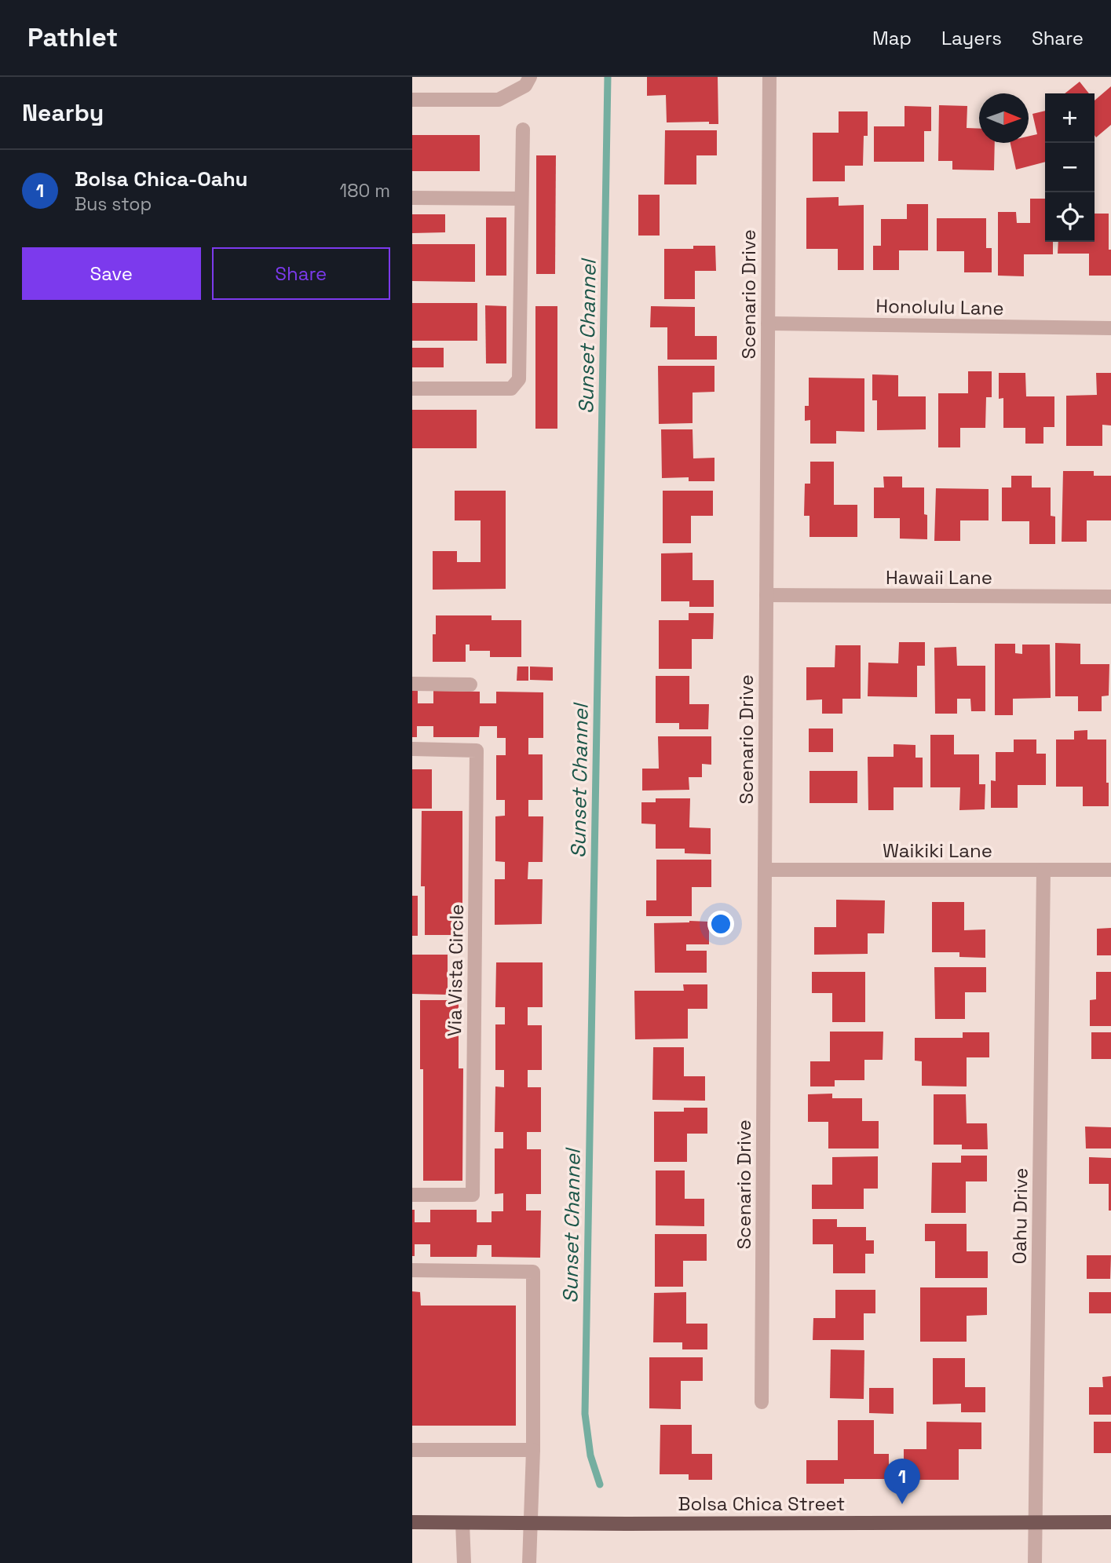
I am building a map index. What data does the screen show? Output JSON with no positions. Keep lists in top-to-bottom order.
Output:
{
  "streets": {
    "main road": ["Bolsa Chica Street"],
    "street": [
      "Scenario Drive",
      "Honolulu Lane",
      "Hawaii Lane",
      "Waikiki Lane",
      "Via Vista Circle",
      "Oahu Drive"
    ]
  },
  "crossings": [
    ["Scenario Drive", "Honolulu Lane"],
    ["Scenario Drive", "Hawaii Lane"],
    ["Scenario Drive", "Waikiki Lane"],
    ["Waikiki Lane", "Oahu Drive"],
    ["Oahu Drive", "Bolsa Chica Street"]
  ],
  "water": ["Sunset Channel"],
  "north": "right",
  "page": {
    "header": "Pathlet",
    "nav": ["Map", "Layers", "Share"],
    "heading": "Nearby",
    "map_buttons": ["+", "−"],
    "list": [
      {
        "mark": "1",
        "name": "Bolsa Chica-Oahu",
        "note": "Bus stop",
        "value": "180 m"
      }
    ],
    "buttons": ["Save", "Share"],
    "pins": "1"
  }
}
